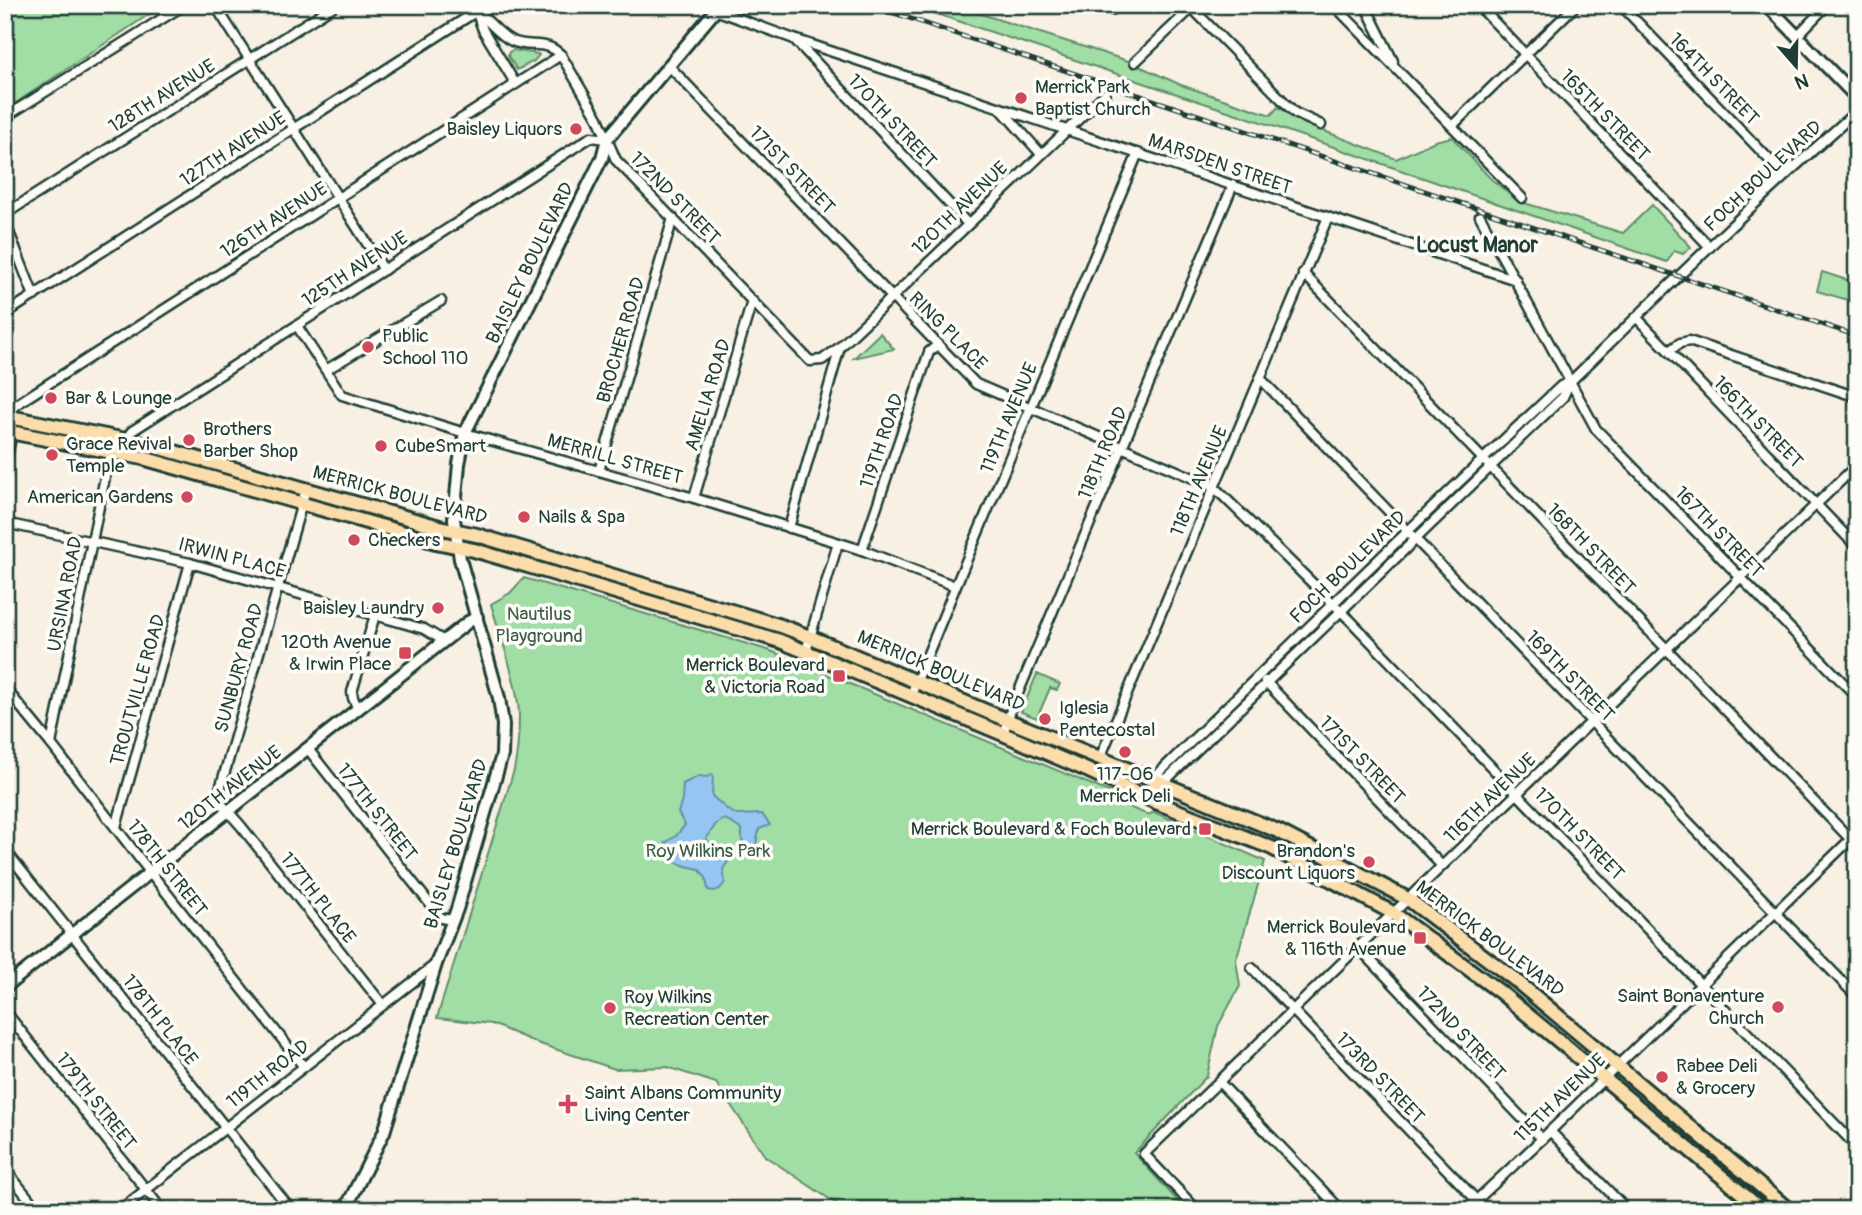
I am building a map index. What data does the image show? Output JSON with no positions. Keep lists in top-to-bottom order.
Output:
{
  "streets": {
    "main road": ["MERRICK BOULEVARD"],
    "street": [
      "164TH STREET",
      "128TH AVENUE",
      "165TH STREET",
      "170TH STREET",
      "127TH AVENUE",
      "MARSDEN STREET",
      "171ST STREET",
      "FOCH BOULEVARD",
      "172ND STREET",
      "120TH AVENUE",
      "126TH AVENUE",
      "BAISLEY BOULEVARD",
      "125TH AVENUE",
      "RING PLACE",
      "BROCHER ROAD",
      "AMELIA ROAD",
      "119TH AVENUE",
      "166TH STREET",
      "119TH ROAD",
      "118TH ROAD",
      "MERRILL STREET",
      "118TH AVENUE",
      "167TH STREET",
      "168TH STREET",
      "IRWIN PLACE",
      "URSINA ROAD",
      "SUNBURY ROAD",
      "169TH STREET",
      "TROUTVILLE ROAD",
      "116TH AVENUE",
      "177TH STREET",
      "178TH STREET",
      "177TH PLACE",
      "178TH PLACE",
      "173RD STREET",
      "115TH AVENUE",
      "179TH STREET"
    ]
  },
  "crossings": [
    ["164TH STREET", "FOCH BOULEVARD"],
    ["165TH STREET", "FOCH BOULEVARD"],
    ["170TH STREET", "MARSDEN STREET"],
    ["170TH STREET", "FOCH BOULEVARD"],
    ["170TH STREET", "120TH AVENUE"],
    ["170TH STREET", "RING PLACE"],
    ["170TH STREET", "118TH AVENUE"],
    ["170TH STREET", "116TH AVENUE"],
    ["170TH STREET", "115TH AVENUE"],
    ["MARSDEN STREET", "120TH AVENUE"],
    ["MARSDEN STREET", "BAISLEY BOULEVARD"],
    ["MARSDEN STREET", "119TH AVENUE"],
    ["MARSDEN STREET", "118TH ROAD"],
    ["MARSDEN STREET", "118TH AVENUE"],
    ["MARSDEN STREET", "167TH STREET"],
    ["171ST STREET", "FOCH BOULEVARD"],
    ["171ST STREET", "120TH AVENUE"],
    ["171ST STREET", "BAISLEY BOULEVARD"],
    ["171ST STREET", "RING PLACE"],
    ["171ST STREET", "116TH AVENUE"],
    ["FOCH BOULEVARD", "166TH STREET"],
    ["FOCH BOULEVARD", "MERRICK BOULEVARD"],
    ["FOCH BOULEVARD", "167TH STREET"],
    ["FOCH BOULEVARD", "168TH STREET"],
    ["FOCH BOULEVARD", "169TH STREET"],
    ["172ND STREET", "120TH AVENUE"],
    ["172ND STREET", "126TH AVENUE"],
    ["172ND STREET", "BAISLEY BOULEVARD"],
    ["172ND STREET", "125TH AVENUE"],
    ["172ND STREET", "BROCHER ROAD"],
    ["172ND STREET", "AMELIA ROAD"],
    ["172ND STREET", "116TH AVENUE"],
    ["172ND STREET", "115TH AVENUE"],
    ["120TH AVENUE", "BAISLEY BOULEVARD"],
    ["120TH AVENUE", "RING PLACE"],
    ["120TH AVENUE", "IRWIN PLACE"],
    ["120TH AVENUE", "SUNBURY ROAD"],
    ["120TH AVENUE", "177TH STREET"],
    ["120TH AVENUE", "178TH STREET"],
    ["120TH AVENUE", "177TH PLACE"],
    ["120TH AVENUE", "178TH PLACE"],
    ["126TH AVENUE", "MERRICK BOULEVARD"],
    ["BAISLEY BOULEVARD", "125TH AVENUE"],
    ["BAISLEY BOULEVARD", "119TH ROAD"],
    ["BAISLEY BOULEVARD", "MERRILL STREET"],
    ["BAISLEY BOULEVARD", "MERRICK BOULEVARD"],
    ["BAISLEY BOULEVARD", "177TH STREET"],
    ["125TH AVENUE", "MERRILL STREET"],
    ["125TH AVENUE", "MERRICK BOULEVARD"],
    ["125TH AVENUE", "URSINA ROAD"],
    ["RING PLACE", "119TH AVENUE"],
    ["RING PLACE", "119TH ROAD"],
    ["RING PLACE", "118TH ROAD"],
    ["RING PLACE", "118TH AVENUE"],
    ["BROCHER ROAD", "MERRILL STREET"],
    ["AMELIA ROAD", "MERRILL STREET"],
    ["119TH AVENUE", "MERRILL STREET"],
    ["119TH AVENUE", "MERRICK BOULEVARD"],
    ["166TH STREET", "116TH AVENUE"],
    ["119TH ROAD", "MERRILL STREET"],
    ["119TH ROAD", "178TH STREET"],
    ["119TH ROAD", "177TH PLACE"],
    ["119TH ROAD", "178TH PLACE"],
    ["119TH ROAD", "179TH STREET"],
    ["118TH ROAD", "MERRICK BOULEVARD"],
    ["118TH AVENUE", "MERRICK BOULEVARD"],
    ["118TH AVENUE", "168TH STREET"],
    ["118TH AVENUE", "169TH STREET"],
    ["MERRICK BOULEVARD", "URSINA ROAD"],
    ["MERRICK BOULEVARD", "SUNBURY ROAD"],
    ["MERRICK BOULEVARD", "116TH AVENUE"],
    ["MERRICK BOULEVARD", "115TH AVENUE"],
    ["167TH STREET", "116TH AVENUE"],
    ["168TH STREET", "116TH AVENUE"],
    ["168TH STREET", "115TH AVENUE"],
    ["IRWIN PLACE", "URSINA ROAD"],
    ["IRWIN PLACE", "SUNBURY ROAD"],
    ["IRWIN PLACE", "TROUTVILLE ROAD"],
    ["URSINA ROAD", "178TH STREET"],
    ["SUNBURY ROAD", "177TH PLACE"],
    ["169TH STREET", "116TH AVENUE"],
    ["169TH STREET", "115TH AVENUE"],
    ["TROUTVILLE ROAD", "178TH STREET"],
    ["116TH AVENUE", "173RD STREET"],
    ["173RD STREET", "115TH AVENUE"]
  ],
  "districts": ["Locust Manor"],
  "parks": ["Nautilus Playground", "Roy Wilkins Park"],
  "places": {
    "other": [
      "Merrick Park Baptist Church",
      "Baisley Liquors",
      "Public School 110",
      "Bar & Lounge",
      "Brothers Barber Shop",
      "CubeSmart",
      "Grace Revival Temple",
      "American Gardens",
      "Nails & Spa",
      "Checkers",
      "Baisley Laundry",
      "Iglesia Pentecostal",
      "117-06 Merrick Deli",
      "Brandon's Discount Liquors",
      "Saint Bonaventure Church",
      "Roy Wilkins Recreation Center",
      "Rabee Deli & Grocery"
    ],
    "transit": [
      "120th Avenue & Irwin Place",
      "Merrick Boulevard & Victoria Road",
      "Merrick Boulevard & Foch Boulevard",
      "Merrick Boulevard & 116th Avenue"
    ],
    "health": ["Saint Albans Community Living Center"]
  },
  "north": "bottom"
}
